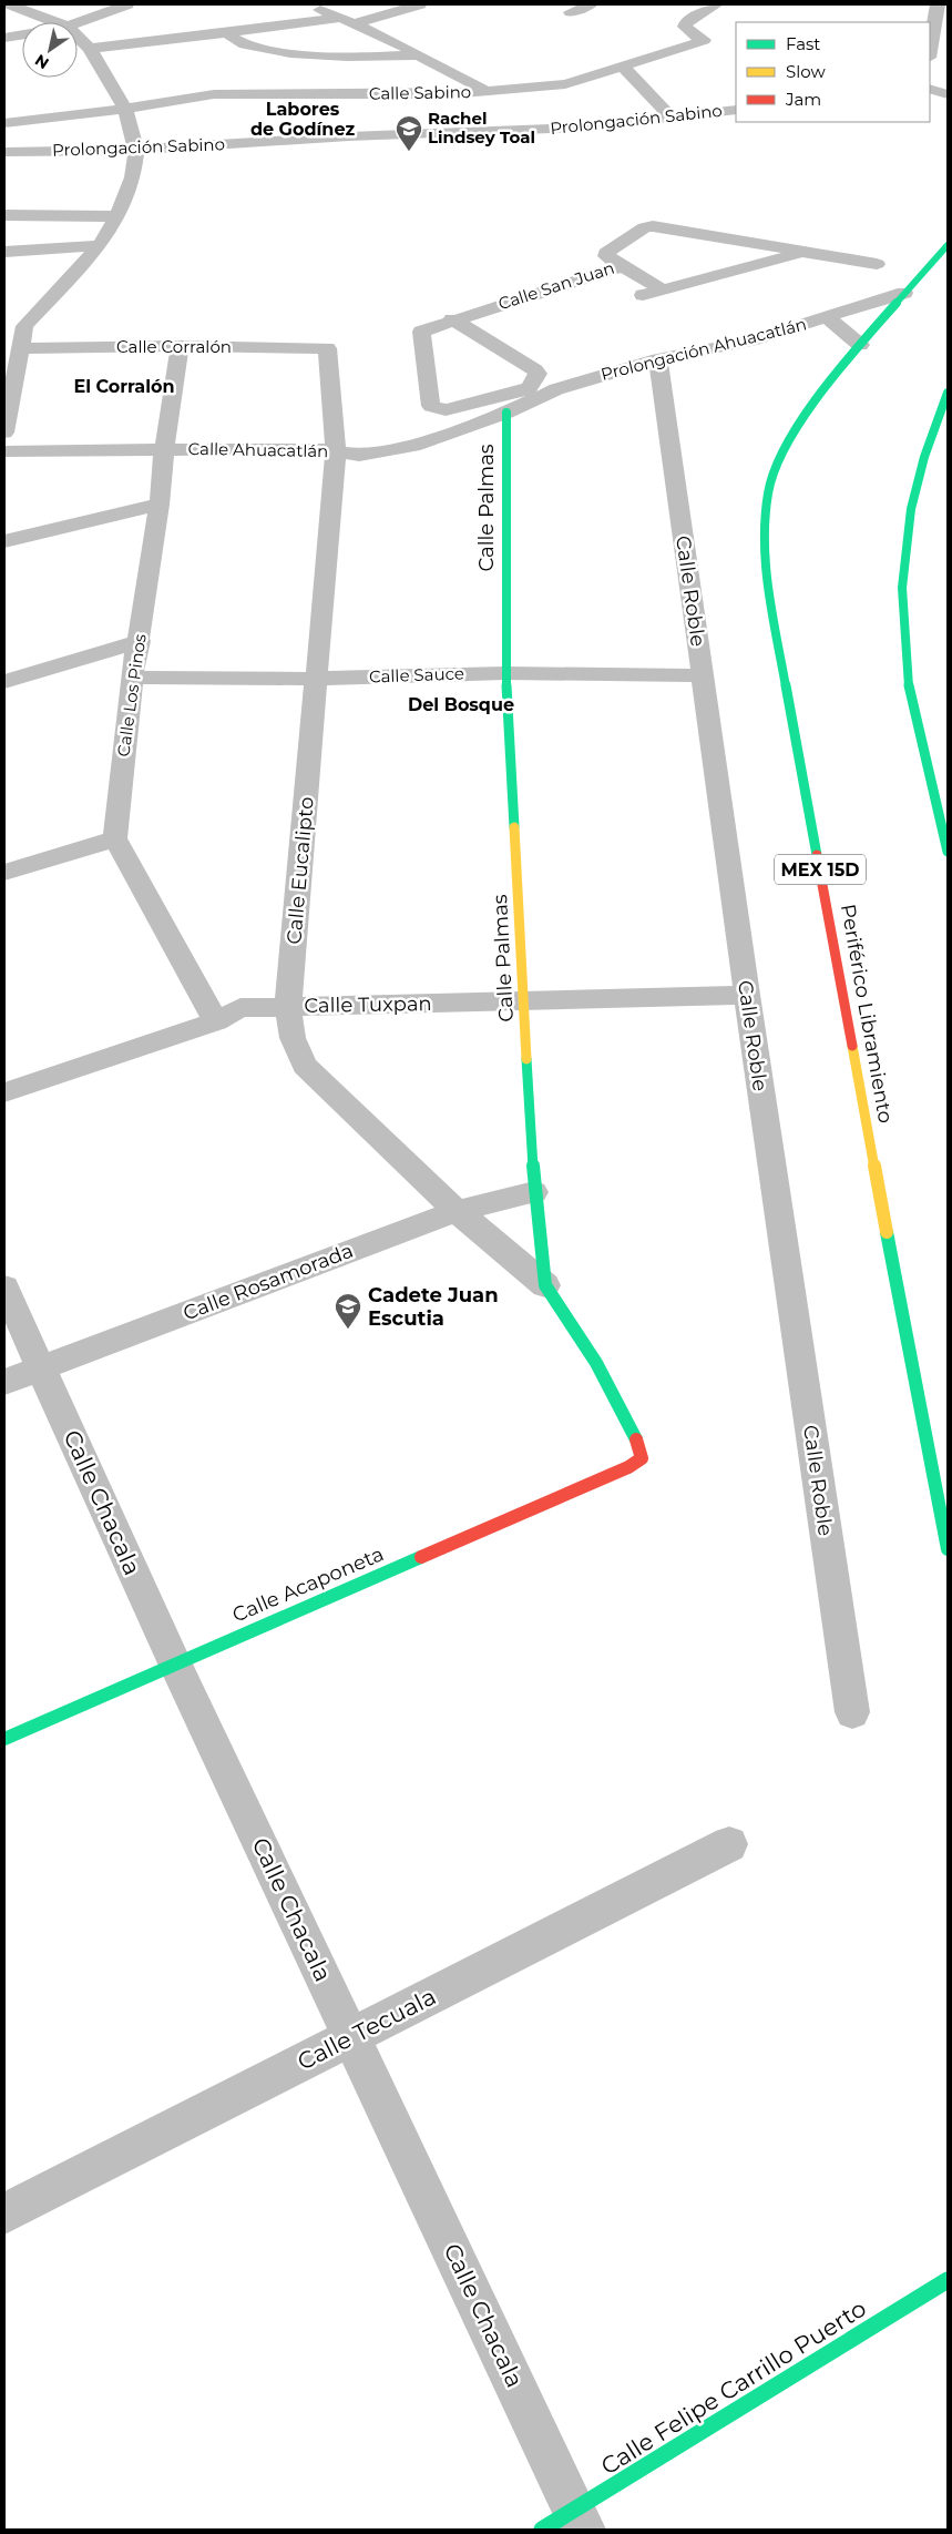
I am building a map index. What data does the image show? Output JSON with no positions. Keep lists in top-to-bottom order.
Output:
{
  "streets": {
    "main road": [
      "Calle Palmas",
      "MEX 15D",
      "Periférico Libramiento",
      "Calle Acaponeta",
      "Calle Felipe Carrillo Puerto"
    ],
    "street": [
      "Calle Sabino",
      "Prolongación Sabino",
      "Calle San Juan",
      "Calle Corralón",
      "Prolongación Ahuacatlán",
      "Calle Ahuacatlán",
      "Calle Roble",
      "Calle Sauce",
      "Calle Los Pinos",
      "Calle Eucalipto",
      "Calle Tuxpan",
      "Calle Rosamorada",
      "Calle Chacala",
      "Calle Tecuala"
    ]
  },
  "crossings": [
    ["Calle San Juan", "Prolongación Ahuacatlán"],
    ["Calle San Juan", "Calle Ahuacatlán"],
    ["Calle San Juan", "Calle Palmas"],
    ["Calle Corralón", "Calle Los Pinos"],
    ["Calle Corralón", "Calle Eucalipto"],
    ["Prolongación Ahuacatlán", "Calle Ahuacatlán"],
    ["Prolongación Ahuacatlán", "Calle Palmas"],
    ["Prolongación Ahuacatlán", "Calle Roble"],
    ["Prolongación Ahuacatlán", "Periférico Libramiento"],
    ["Calle Ahuacatlán", "Calle Palmas"],
    ["Calle Ahuacatlán", "Calle Los Pinos"],
    ["Calle Ahuacatlán", "Calle Eucalipto"],
    ["Calle Palmas", "Calle Sauce"],
    ["Calle Palmas", "Calle Eucalipto"],
    ["Calle Palmas", "Calle Tuxpan"],
    ["Calle Palmas", "Calle Rosamorada"],
    ["Calle Palmas", "Calle Acaponeta"],
    ["Calle Roble", "Calle Sauce"],
    ["Calle Roble", "Calle Tuxpan"],
    ["Calle Sauce", "Calle Los Pinos"],
    ["Calle Sauce", "Calle Eucalipto"],
    ["Calle Eucalipto", "Calle Tuxpan"],
    ["Calle Eucalipto", "Calle Rosamorada"],
    ["Calle Rosamorada", "Calle Chacala"],
    ["Calle Chacala", "Calle Acaponeta"],
    ["Calle Chacala", "Calle Tecuala"],
    ["Calle Chacala", "Calle Felipe Carrillo Puerto"]
  ],
  "districts": ["Labores de Godínez", "El Corralón", "Del Bosque"],
  "places": {
    "school or university": ["Rachel Lindsey Toal", "Cadete Juan Escutia"]
  },
  "legend": ["Fast", "Slow", "Jam"],
  "north": "bottom left"
}
